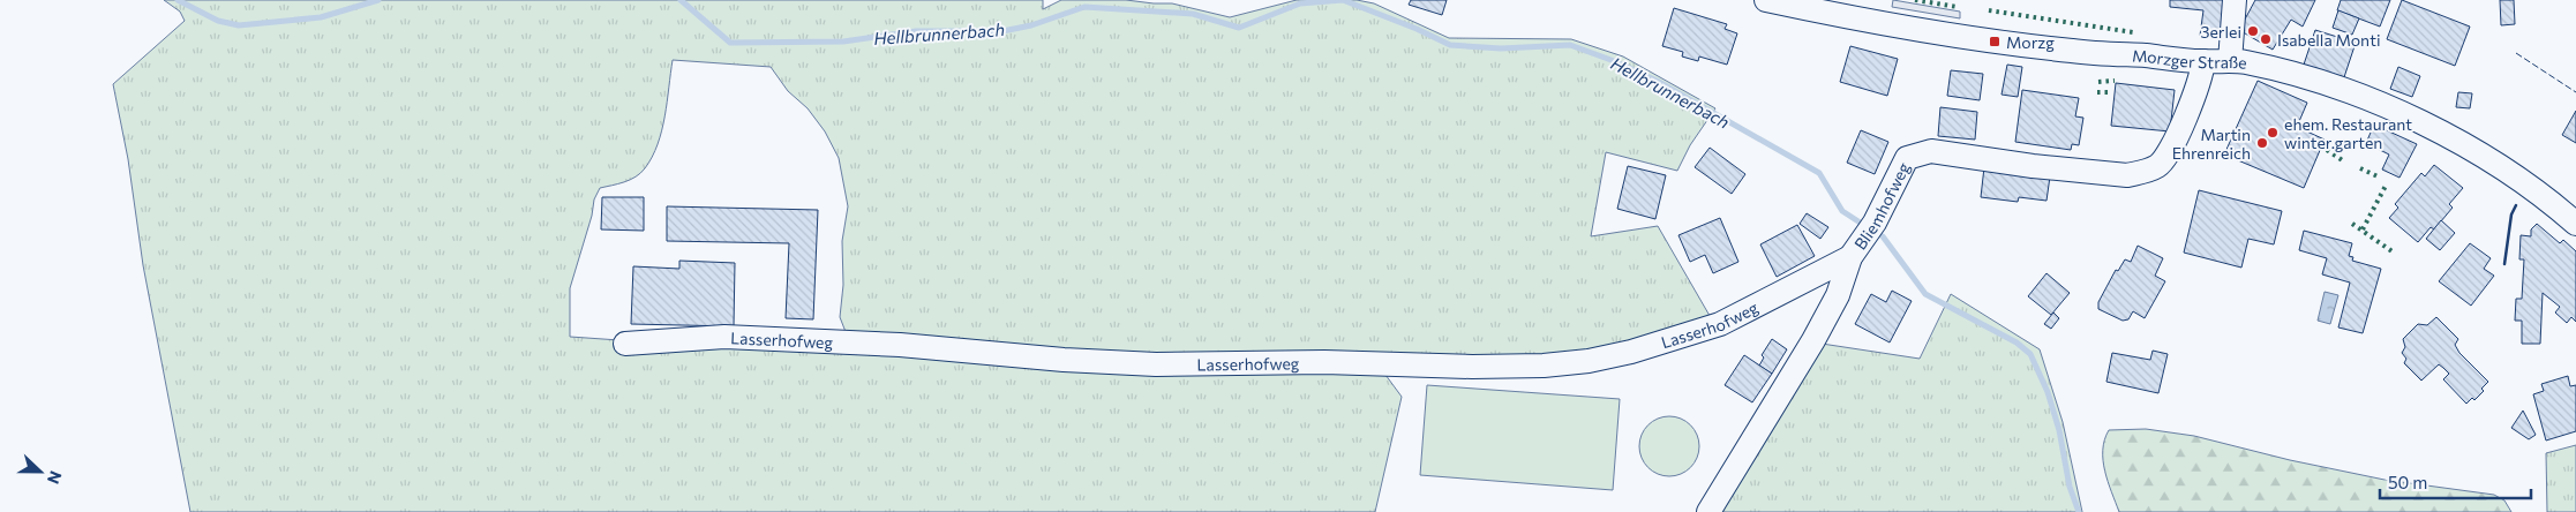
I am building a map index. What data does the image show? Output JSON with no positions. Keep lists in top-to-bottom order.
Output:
{
  "streets": {
    "street": ["Morzger Straße", "Bliemhofweg", "Lasserhofweg"]
  },
  "crossings": [
    ["Morzger Straße", "Bliemhofweg"],
    ["Bliemhofweg", "Lasserhofweg"]
  ],
  "water": ["Hellbrunnerbach"],
  "places": {
    "other": [
      "3erlei",
      "Isabella Monti",
      "ehem. Restaurant winter.garten",
      "Martin Ehrenreich"
    ],
    "transit": ["Morzg"]
  },
  "scale_bar": "50 m",
  "north": "right"
}
